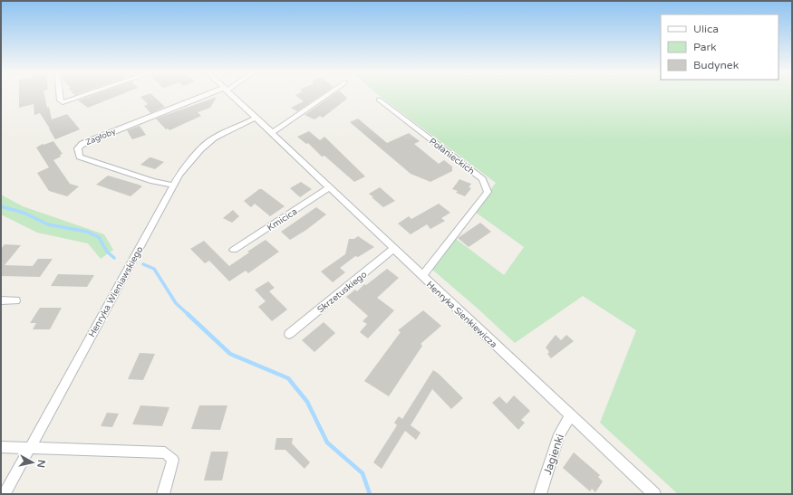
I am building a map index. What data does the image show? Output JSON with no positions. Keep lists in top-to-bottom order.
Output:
{
  "streets": {
    "street": [
      "Zagłoby",
      "Połanieckich",
      "Kmicica",
      "Henryka Wieniawskiego",
      "Skrzetuskiego",
      "Henryka Sienkiewicza",
      "Jagienki"
    ]
  },
  "crossings": [
    ["Zagłoby", "Henryka Wieniawskiego"],
    ["Połanieckich", "Henryka Sienkiewicza"],
    ["Kmicica", "Henryka Sienkiewicza"],
    ["Henryka Wieniawskiego", "Henryka Sienkiewicza"],
    ["Skrzetuskiego", "Henryka Sienkiewicza"],
    ["Henryka Sienkiewicza", "Jagienki"]
  ],
  "legend": ["Ulica", "Park", "Budynek"],
  "north": "right"
}
